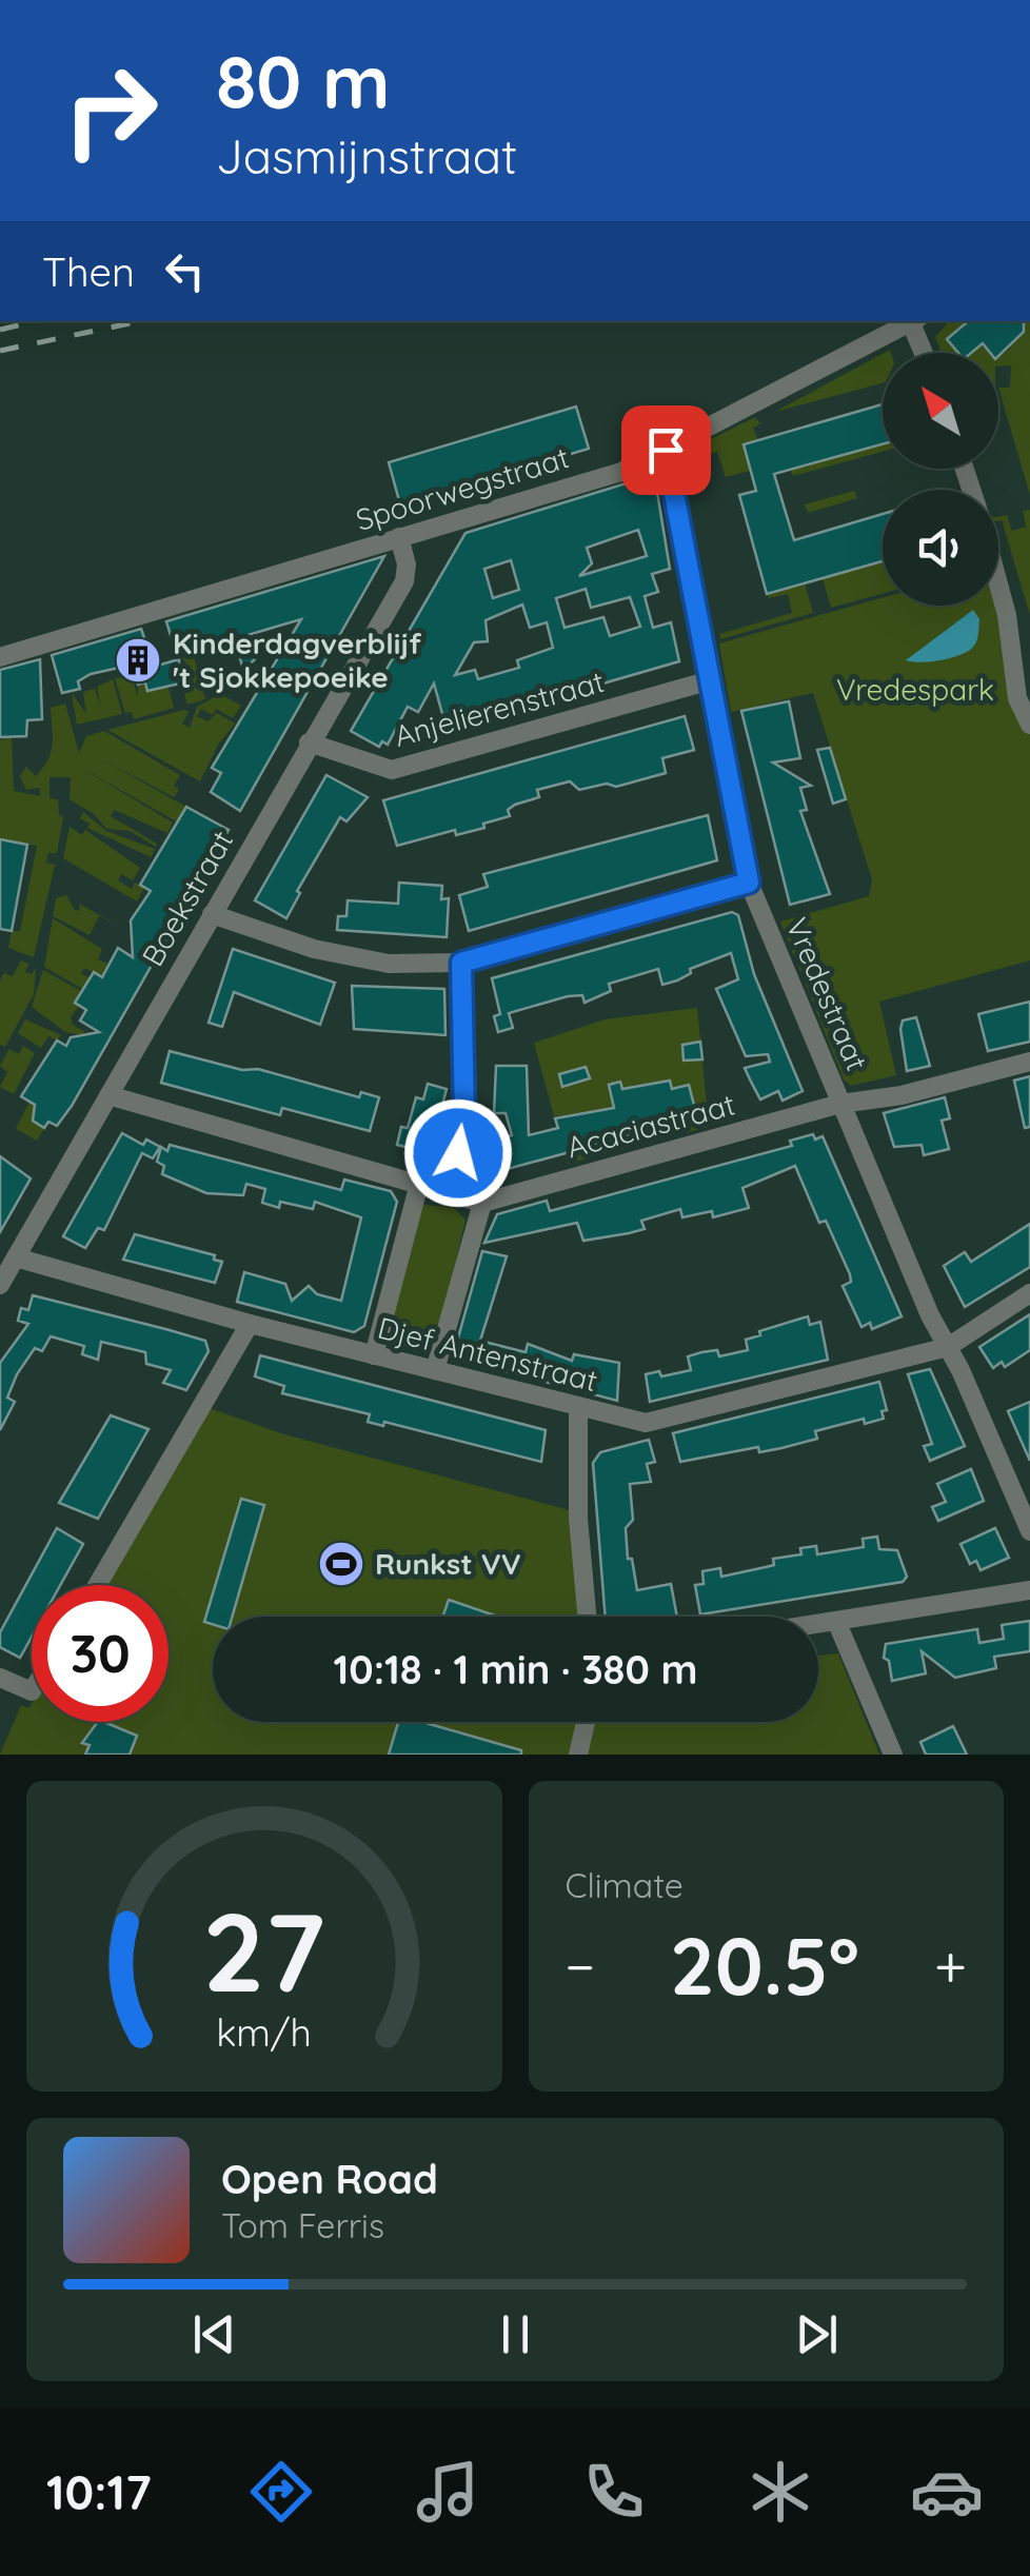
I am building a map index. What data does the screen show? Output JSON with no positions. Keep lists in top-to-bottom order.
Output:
{
  "streets": {
    "street": [
      "Spoorwegstraat",
      "Anjelierenstraat",
      "Boekstraat",
      "Vredestraat",
      "Acaciastraat",
      "Djef Antenstraat"
    ]
  },
  "crossings": [
    ["Spoorwegstraat", "Boekstraat"],
    ["Spoorwegstraat", "Vredestraat"],
    ["Anjelierenstraat", "Boekstraat"],
    ["Anjelierenstraat", "Vredestraat"],
    ["Boekstraat", "Djef Antenstraat"],
    ["Vredestraat", "Acaciastraat"],
    ["Vredestraat", "Djef Antenstraat"]
  ],
  "parks": ["Vredespark"],
  "places": {
    "building": ["Kinderdagverblijf 't Sjokkepoeike"],
    "sports": ["Runkst VV"]
  },
  "north": "top left",
  "page": {
    "turn": ["80 m", "Jasmijnstraat"],
    "then": "Then",
    "limit": "30",
    "trip": "10:18 · 1 min · 380 m",
    "tile": "Climate",
    "heat": ["−", "20.5°", "+"],
    "song": ["Open Road", "Tom Ferris"],
    "tabs": "10:17",
    "gauge": ["27", "km/h"]
  }
}
